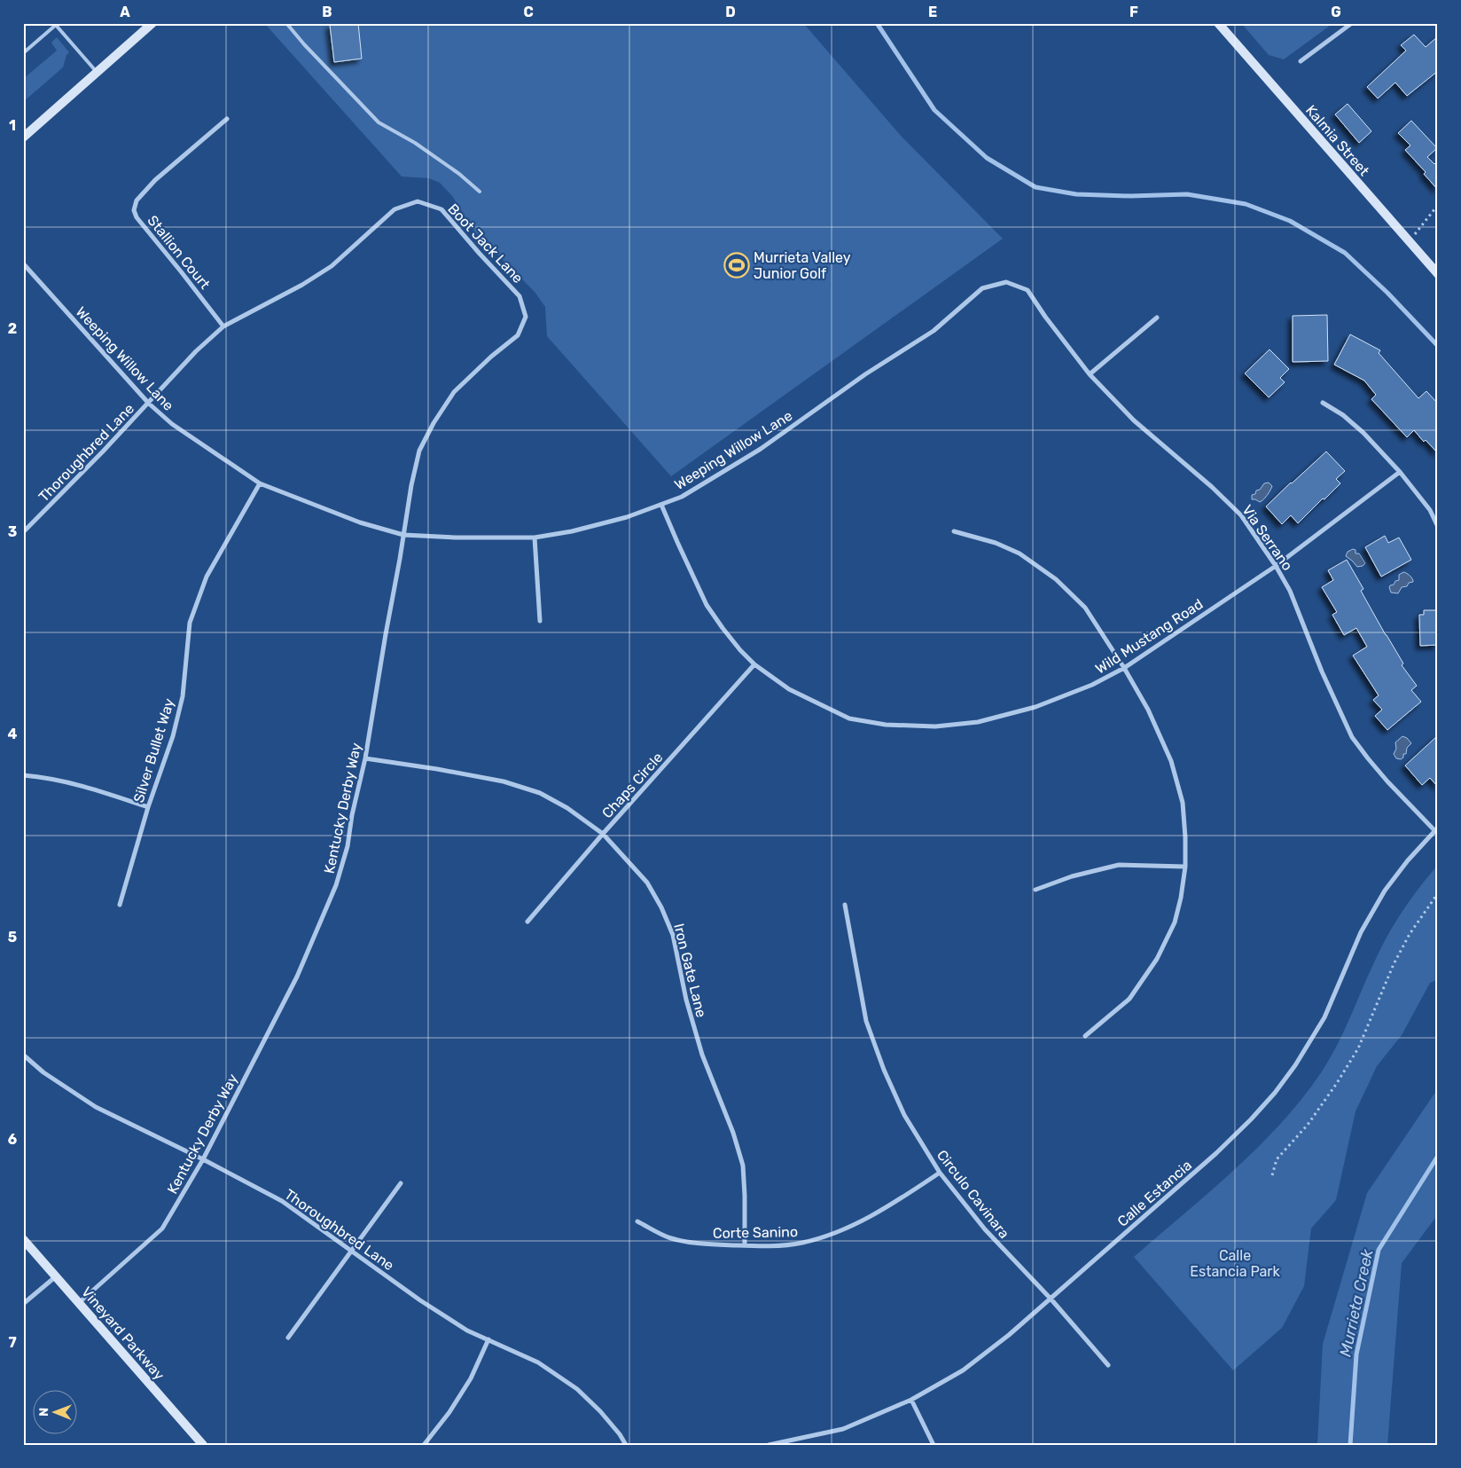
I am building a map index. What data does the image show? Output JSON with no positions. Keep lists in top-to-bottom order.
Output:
{
  "streets": {
    "street": [
      "Kalmia Street",
      "Boot Jack Lane",
      "Stallion Court",
      "Weeping Willow Lane",
      "Thoroughbred Lane",
      "Via Serrano",
      "Wild Mustang Road",
      "Silver Bullet Way",
      "Chaps Circle",
      "Kentucky Derby Way",
      "Iron Gate Lane",
      "Calle Estancia",
      "Circulo Cavinara",
      "Corte Sanino",
      "Vineyard Parkway"
    ]
  },
  "crossings": [
    ["Boot Jack Lane", "Thoroughbred Lane"],
    ["Boot Jack Lane", "Kentucky Derby Way"],
    ["Stallion Court", "Thoroughbred Lane"],
    ["Weeping Willow Lane", "Thoroughbred Lane"],
    ["Weeping Willow Lane", "Via Serrano"],
    ["Weeping Willow Lane", "Wild Mustang Road"],
    ["Weeping Willow Lane", "Silver Bullet Way"],
    ["Weeping Willow Lane", "Kentucky Derby Way"],
    ["Thoroughbred Lane", "Kentucky Derby Way"],
    ["Via Serrano", "Wild Mustang Road"],
    ["Via Serrano", "Calle Estancia"],
    ["Wild Mustang Road", "Chaps Circle"],
    ["Chaps Circle", "Iron Gate Lane"],
    ["Kentucky Derby Way", "Iron Gate Lane"],
    ["Kentucky Derby Way", "Vineyard Parkway"],
    ["Iron Gate Lane", "Corte Sanino"],
    ["Calle Estancia", "Circulo Cavinara"],
    ["Circulo Cavinara", "Corte Sanino"]
  ],
  "water": ["Murrieta Creek"],
  "parks": ["Calle Estancia Park"],
  "places": {
    "sports": ["Murrieta Valley Junior Golf"]
  },
  "north": "left",
  "grid": {
    "columns": [
      "A",
      "B",
      "C",
      "D",
      "E",
      "F",
      "G"
    ],
    "rows": [
      "1",
      "2",
      "3",
      "4",
      "5",
      "6",
      "7"
    ]
  }
}
